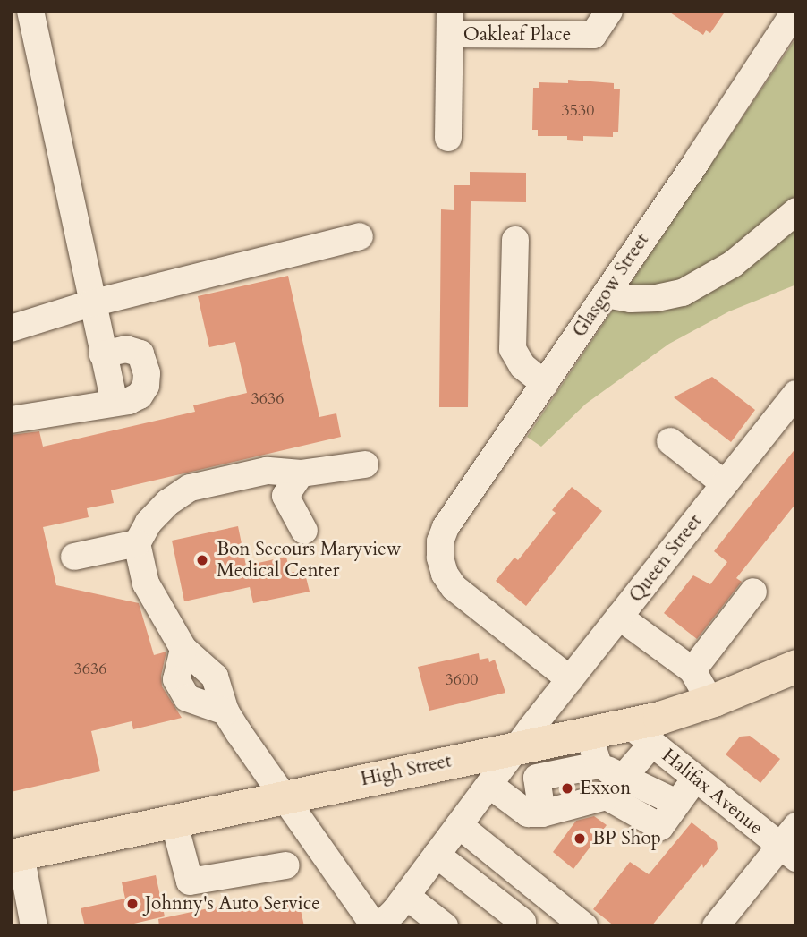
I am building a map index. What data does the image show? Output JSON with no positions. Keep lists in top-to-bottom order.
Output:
{
  "streets": {
    "main road": ["High Street"],
    "street": [
      "Oakleaf Place",
      "Glasgow Street",
      "Queen Street",
      "Halifax Avenue"
    ]
  },
  "crossings": [
    ["Glasgow Street", "Queen Street"],
    ["Queen Street", "High Street"],
    ["High Street", "Halifax Avenue"]
  ],
  "places": [
    "Bon Secours Maryview Medical Center",
    "Exxon",
    "BP Shop",
    "Johnny's Auto Service"
  ],
  "house_numbers": [
    "3530",
    "3636",
    "3636",
    "3600"
  ]
}
